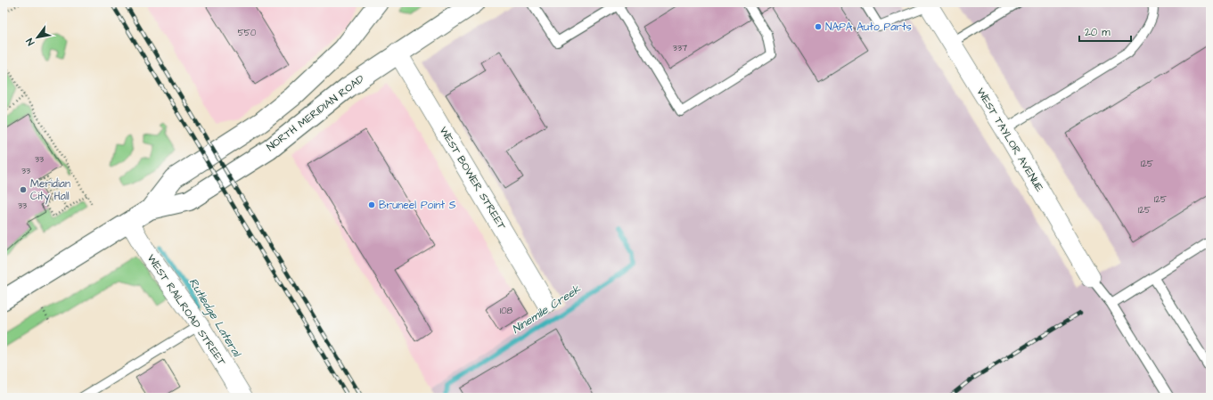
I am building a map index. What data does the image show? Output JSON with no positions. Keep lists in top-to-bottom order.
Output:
{
  "streets": {
    "main road": ["NORTH MERIDIAN ROAD"],
    "street": ["WEST TAYLOR AVENUE", "WEST BOWER STREET", "WEST RAILROAD STREET"]
  },
  "crossings": [
    ["NORTH MERIDIAN ROAD", "WEST BOWER STREET"],
    ["NORTH MERIDIAN ROAD", "WEST RAILROAD STREET"]
  ],
  "water": ["Ninemile Creek", "Rutledge Lateral"],
  "places": ["NAPA Auto Parts", "Meridian City Hall", "Bruneel Point S"],
  "house_numbers": [
    "550",
    "337",
    "33",
    "125",
    "33",
    "125",
    "33",
    "125",
    "108"
  ],
  "scale_bar": "20 m",
  "north": "bottom left"
}
